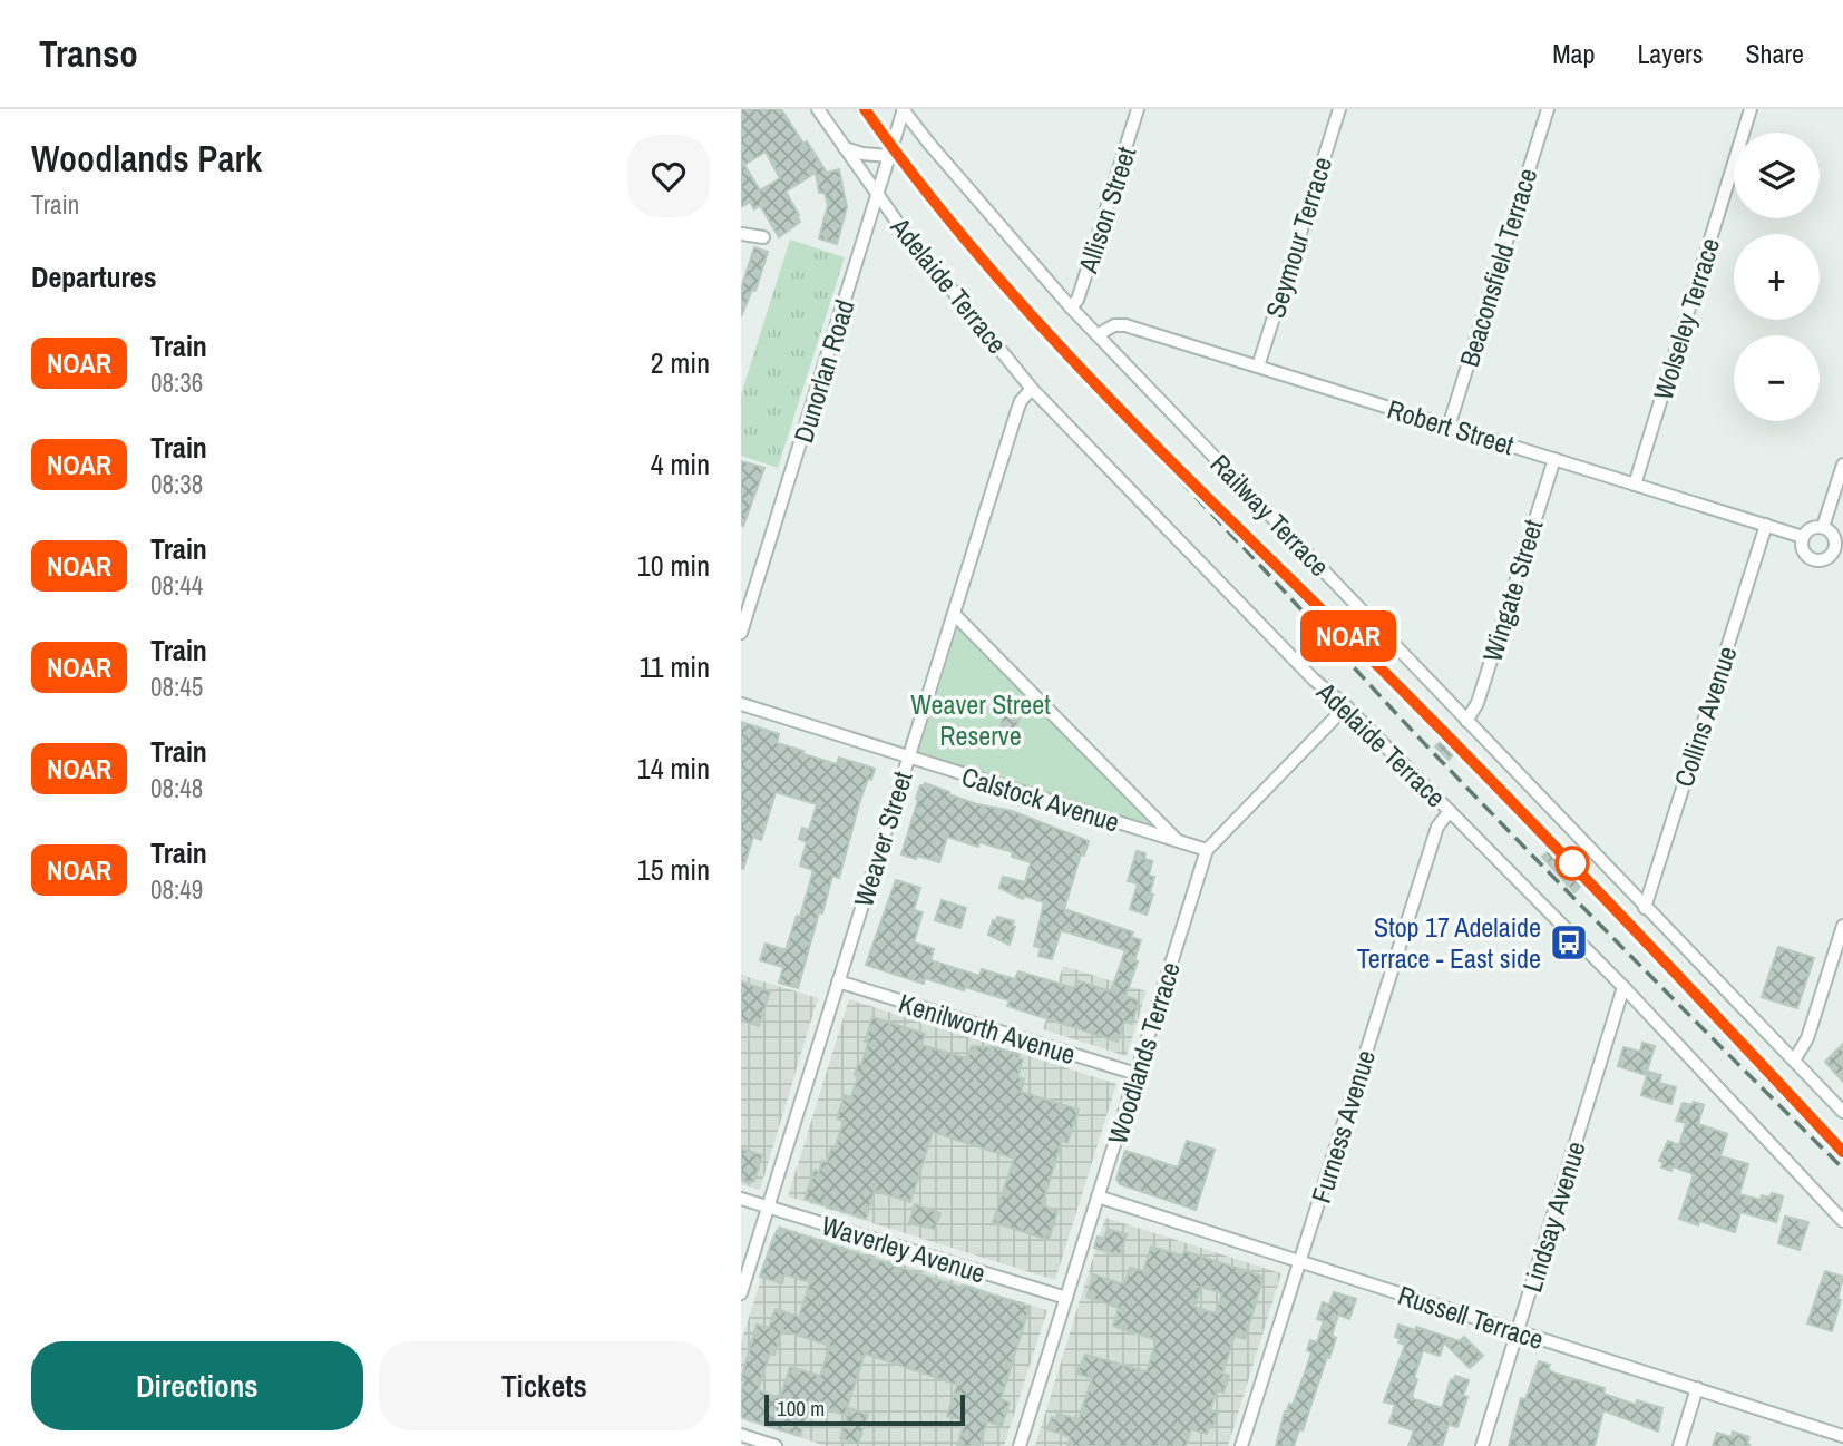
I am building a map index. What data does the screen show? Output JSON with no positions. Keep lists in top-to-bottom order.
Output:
{
  "streets": {
    "street": [
      "Allison Street",
      "Seymour Terrace",
      "Beaconsfield Terrace",
      "Adelaide Terrace",
      "Wolseley Terrace",
      "Dunorlan Road",
      "Robert Street",
      "Railway Terrace",
      "Wingate Street",
      "Collins Avenue",
      "Calstock Avenue",
      "Weaver Street",
      "Kenilworth Avenue",
      "Woodlands Terrace",
      "Furness Avenue",
      "Lindsay Avenue",
      "Waverley Avenue",
      "Russell Terrace"
    ]
  },
  "crossings": [
    ["Allison Street", "Railway Terrace"],
    ["Seymour Terrace", "Robert Street"],
    ["Beaconsfield Terrace", "Robert Street"],
    ["Adelaide Terrace", "Dunorlan Road"],
    ["Adelaide Terrace", "Weaver Street"],
    ["Adelaide Terrace", "Woodlands Terrace"],
    ["Adelaide Terrace", "Furness Avenue"],
    ["Adelaide Terrace", "Lindsay Avenue"],
    ["Wolseley Terrace", "Robert Street"],
    ["Dunorlan Road", "Railway Terrace"],
    ["Robert Street", "Railway Terrace"],
    ["Robert Street", "Wingate Street"],
    ["Robert Street", "Collins Avenue"],
    ["Railway Terrace", "Wingate Street"],
    ["Railway Terrace", "Collins Avenue"],
    ["Calstock Avenue", "Weaver Street"],
    ["Calstock Avenue", "Woodlands Terrace"],
    ["Weaver Street", "Kenilworth Avenue"],
    ["Weaver Street", "Waverley Avenue"],
    ["Kenilworth Avenue", "Woodlands Terrace"],
    ["Woodlands Terrace", "Waverley Avenue"],
    ["Woodlands Terrace", "Russell Terrace"],
    ["Furness Avenue", "Russell Terrace"],
    ["Lindsay Avenue", "Russell Terrace"]
  ],
  "parks": ["Weaver Street Reserve"],
  "places": {
    "bus stop": ["Stop 17 Adelaide Terrace - East side"]
  },
  "scale_bar": "100 m",
  "page": {
    "header": "Transo",
    "nav": ["Map", "Layers", "Share"],
    "heading": [
      ["Woodlands Park", "Train"],
      "Departures"
    ],
    "on_map": "NOAR",
    "map_buttons": ["+", "−"],
    "list": [
      {
        "mark": "NOAR",
        "name": "Train",
        "note": "08:36",
        "value": "2 min"
      },
      {
        "mark": "NOAR",
        "name": "Train",
        "note": "08:38",
        "value": "4 min"
      },
      {
        "mark": "NOAR",
        "name": "Train",
        "note": "08:44",
        "value": "10 min"
      },
      {
        "mark": "NOAR",
        "name": "Train",
        "note": "08:45",
        "value": "11 min"
      },
      {
        "mark": "NOAR",
        "name": "Train",
        "note": "08:48",
        "value": "14 min"
      },
      {
        "mark": "NOAR",
        "name": "Train",
        "note": "08:49",
        "value": "15 min"
      }
    ],
    "buttons": ["Directions", "Tickets"],
    "scale": "100 m"
  }
}
